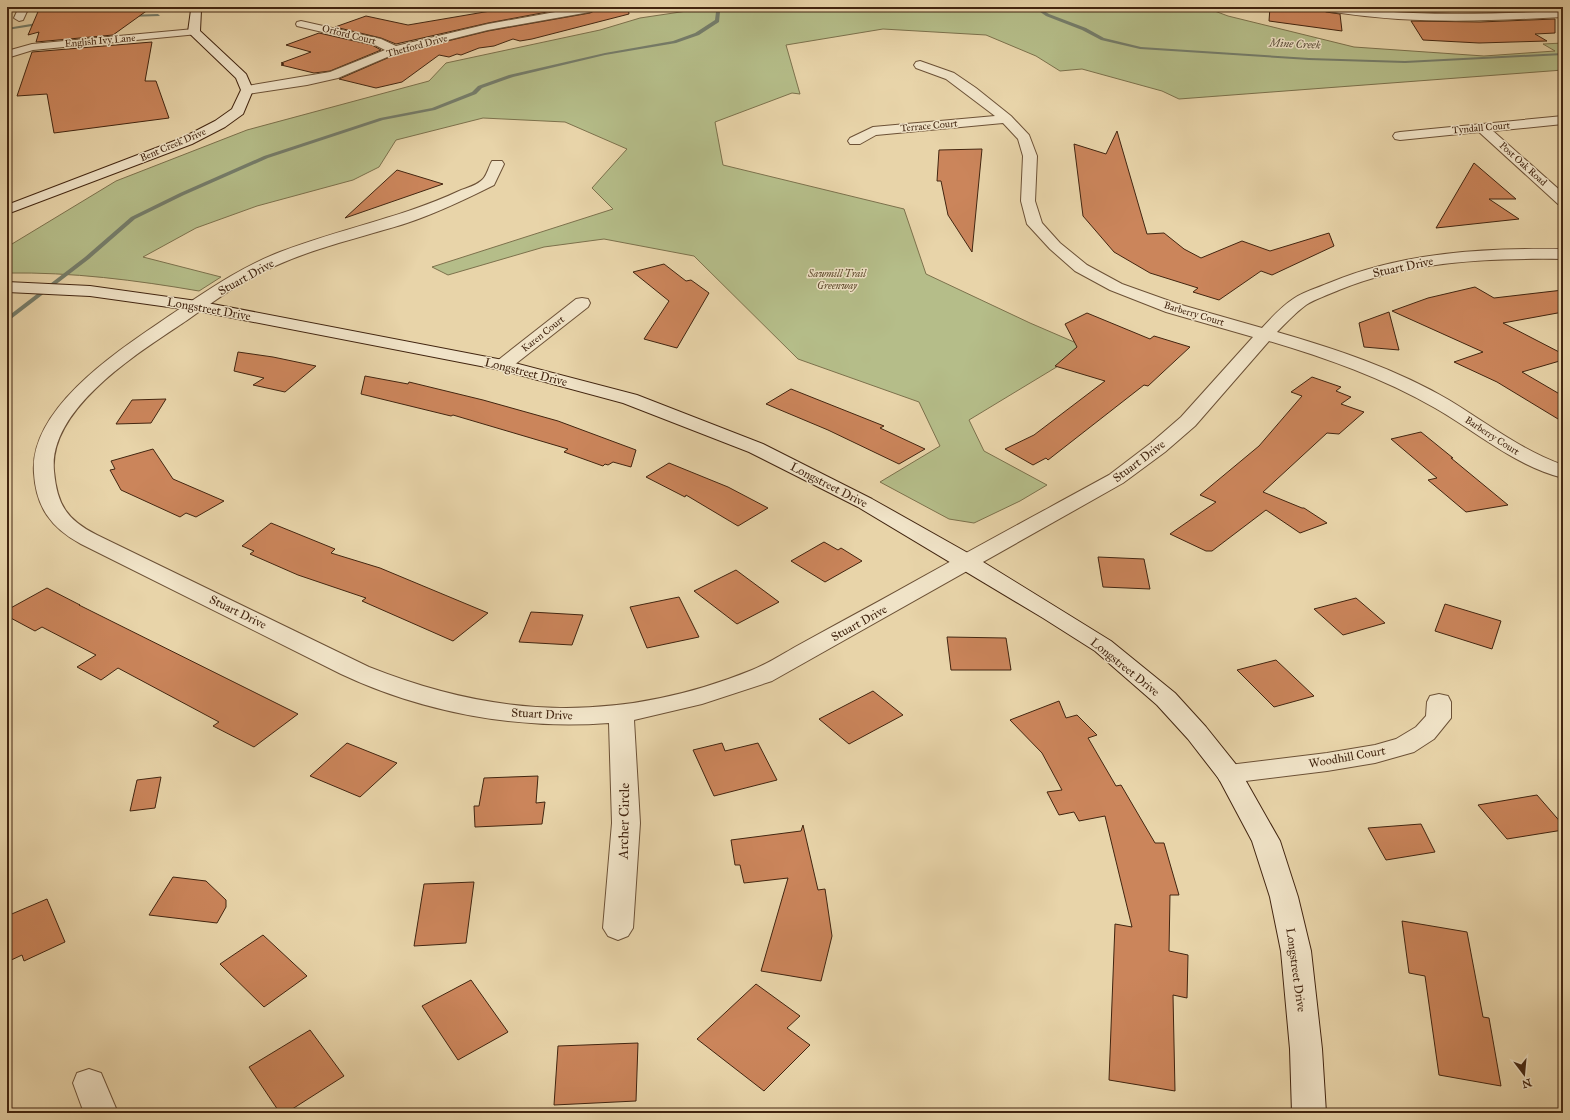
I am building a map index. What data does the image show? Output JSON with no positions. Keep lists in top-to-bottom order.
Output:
{
  "streets": {
    "street": [
      "Orford Court",
      "English Ivy Lane",
      "Thetford Drive",
      "Terrace Court",
      "Tyndall Court",
      "Bent Creek Drive",
      "Post Oak Road",
      "Stuart Drive",
      "Longstreet Drive",
      "Barberry Court",
      "Karen Court",
      "Woodhill Court",
      "Archer Circle"
    ]
  },
  "crossings": [
    ["Orford Court", "Thetford Drive"],
    ["Thetford Drive", "Bent Creek Drive"],
    ["Terrace Court", "Barberry Court"],
    ["Tyndall Court", "Post Oak Road"],
    ["Stuart Drive", "Longstreet Drive"],
    ["Stuart Drive", "Barberry Court"],
    ["Stuart Drive", "Archer Circle"],
    ["Longstreet Drive", "Karen Court"],
    ["Longstreet Drive", "Woodhill Court"]
  ],
  "water": ["Mine Creek"],
  "parks": ["Sawmill Trail Greenway"],
  "north": "bottom"
}
